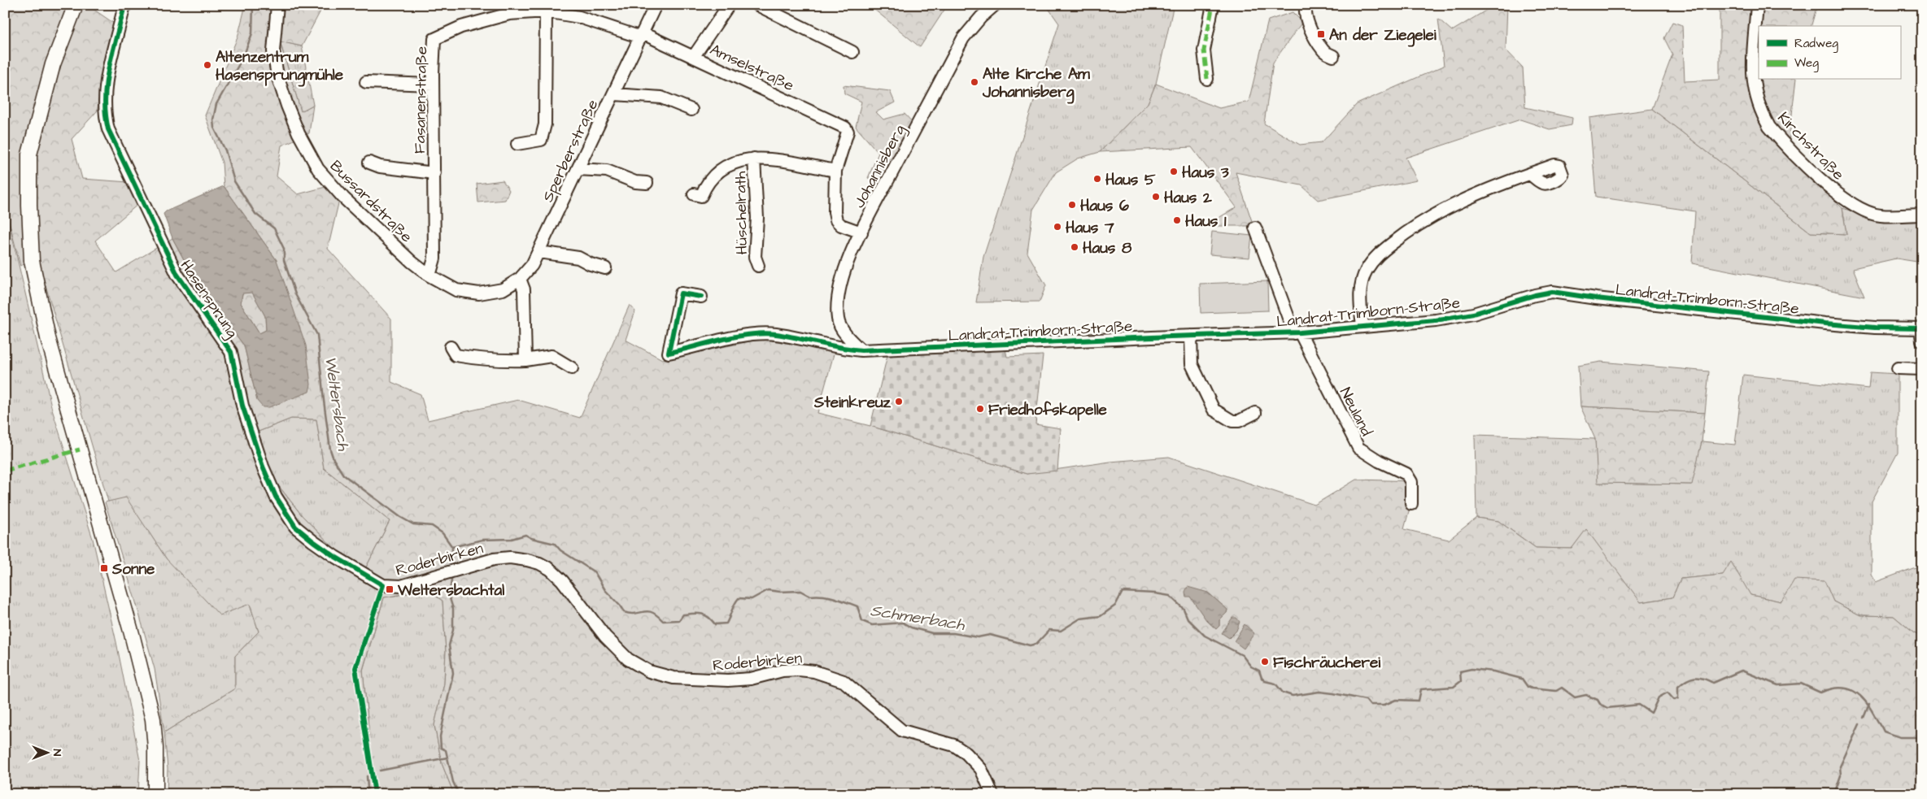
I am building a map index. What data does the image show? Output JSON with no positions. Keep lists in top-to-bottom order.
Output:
{
  "streets": {
    "street": [
      "Amselstraße",
      "Fasanenstraße",
      "Kirchstraße",
      "Sperberstraße",
      "Johannisberg",
      "Bussardstraße",
      "Hüschelrath",
      "Hasensprung",
      "Landrat-Trimborn-Straße",
      "Neuland",
      "Roderbirken"
    ]
  },
  "crossings": [
    ["Amselstraße", "Fasanenstraße"],
    ["Amselstraße", "Sperberstraße"],
    ["Amselstraße", "Hüschelrath"],
    ["Fasanenstraße", "Sperberstraße"],
    ["Fasanenstraße", "Bussardstraße"],
    ["Sperberstraße", "Bussardstraße"],
    ["Johannisberg", "Landrat-Trimborn-Straße"],
    ["Hasensprung", "Roderbirken"],
    ["Landrat-Trimborn-Straße", "Neuland"]
  ],
  "water": ["Weltersbach", "Schmerbach"],
  "places": {
    "transit": ["An der Ziegelei", "Sonne", "Weltersbachtal"],
    "other": [
      "Altenzentrum Hasensprungmühle",
      "Alte Kirche Am Johannisberg",
      "Haus 3",
      "Haus 5",
      "Haus 2",
      "Haus 6",
      "Haus 1",
      "Haus 7",
      "Haus 8",
      "Steinkreuz",
      "Friedhofskapelle",
      "Fischräucherei"
    ]
  },
  "legend": ["Radweg", "Weg"],
  "north": "right"
}
